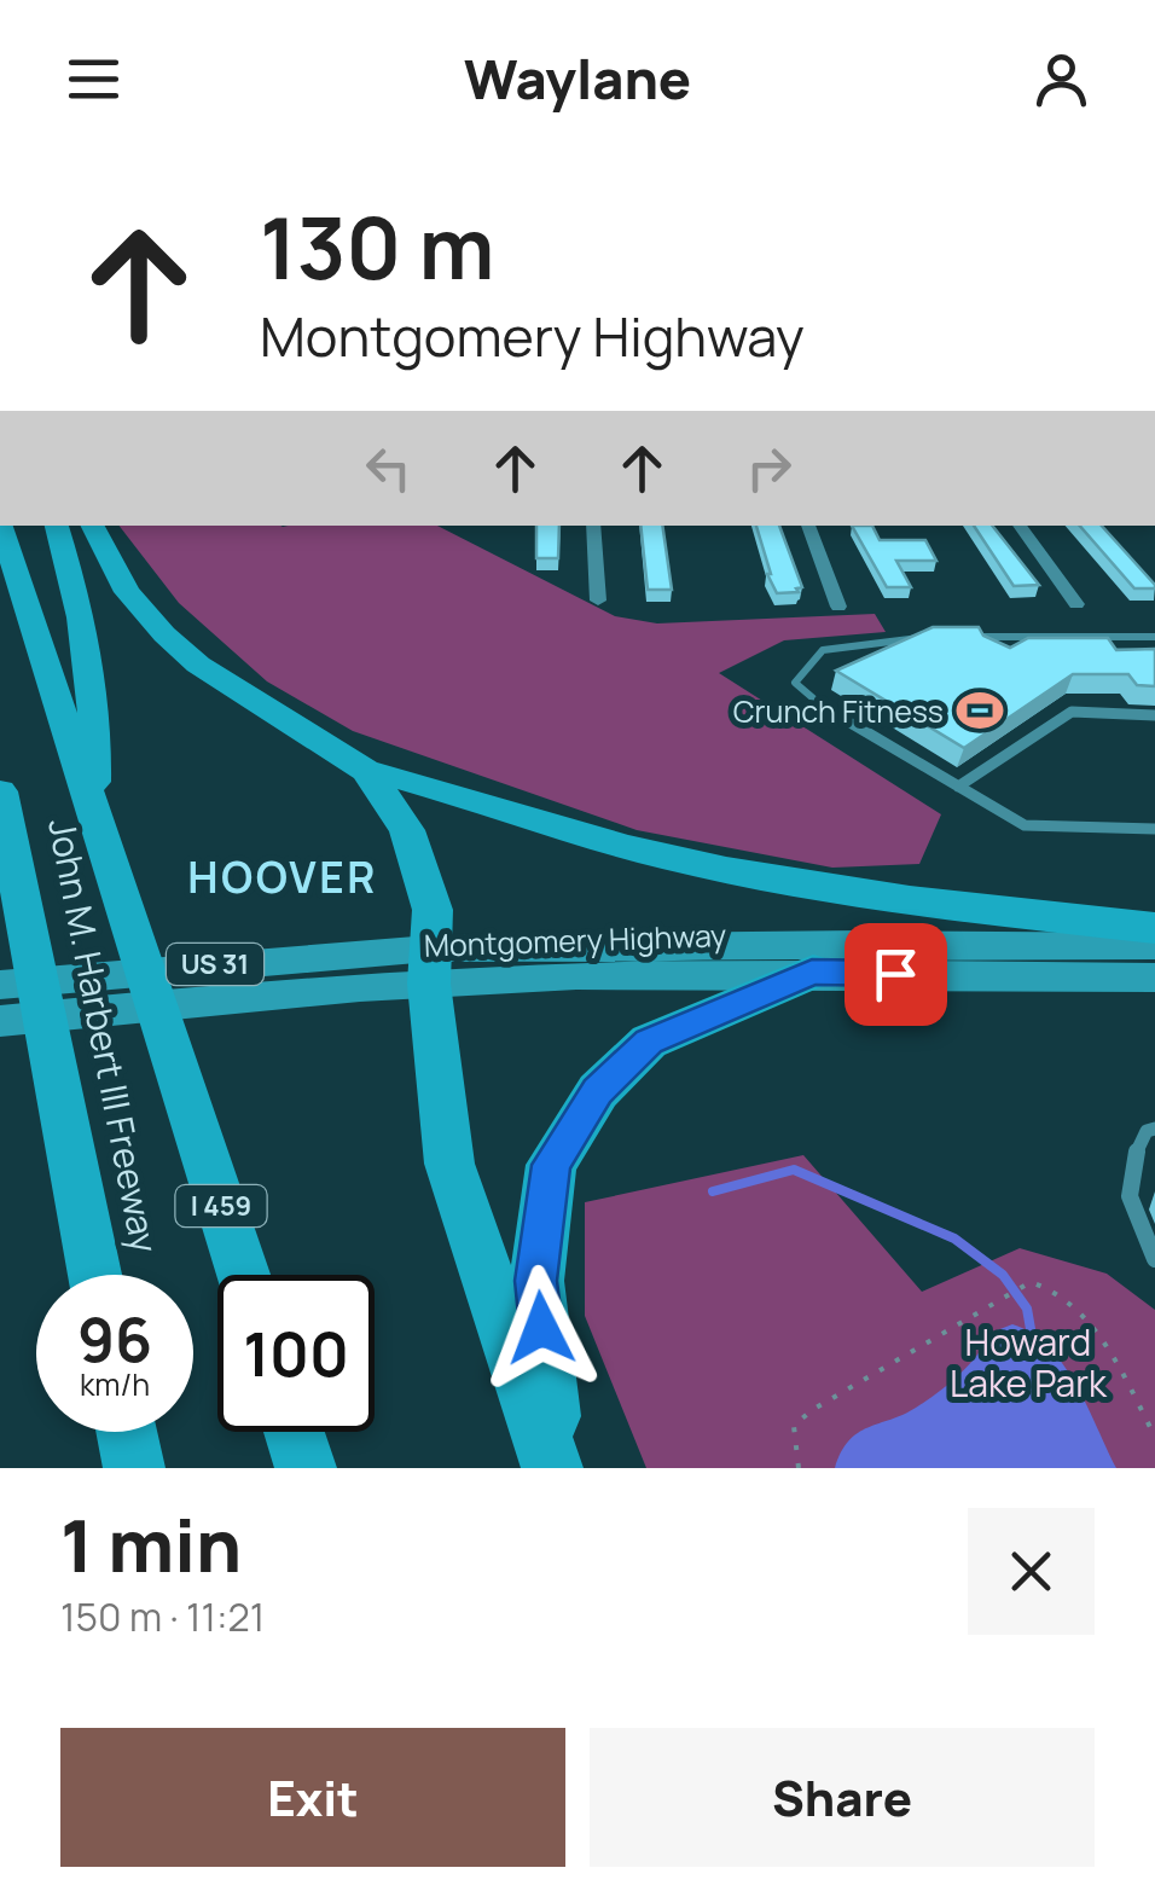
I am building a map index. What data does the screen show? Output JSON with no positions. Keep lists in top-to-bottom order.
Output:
{
  "streets": {
    "highway": ["John M. Harbert III Freeway", "I 459"],
    "main road": ["Montgomery Highway", "US 31"]
  },
  "districts": ["HOOVER"],
  "parks": ["Howard Lake Park"],
  "places": {
    "sports": ["Crunch Fitness"]
  },
  "page": {
    "header": "Waylane",
    "turn": ["130 m", "Montgomery Highway"],
    "speed": "96 km/h",
    "limit": "100",
    "heading": ["1 min", "150 m · 11:21"],
    "buttons": ["Exit", "Share"]
  }
}
